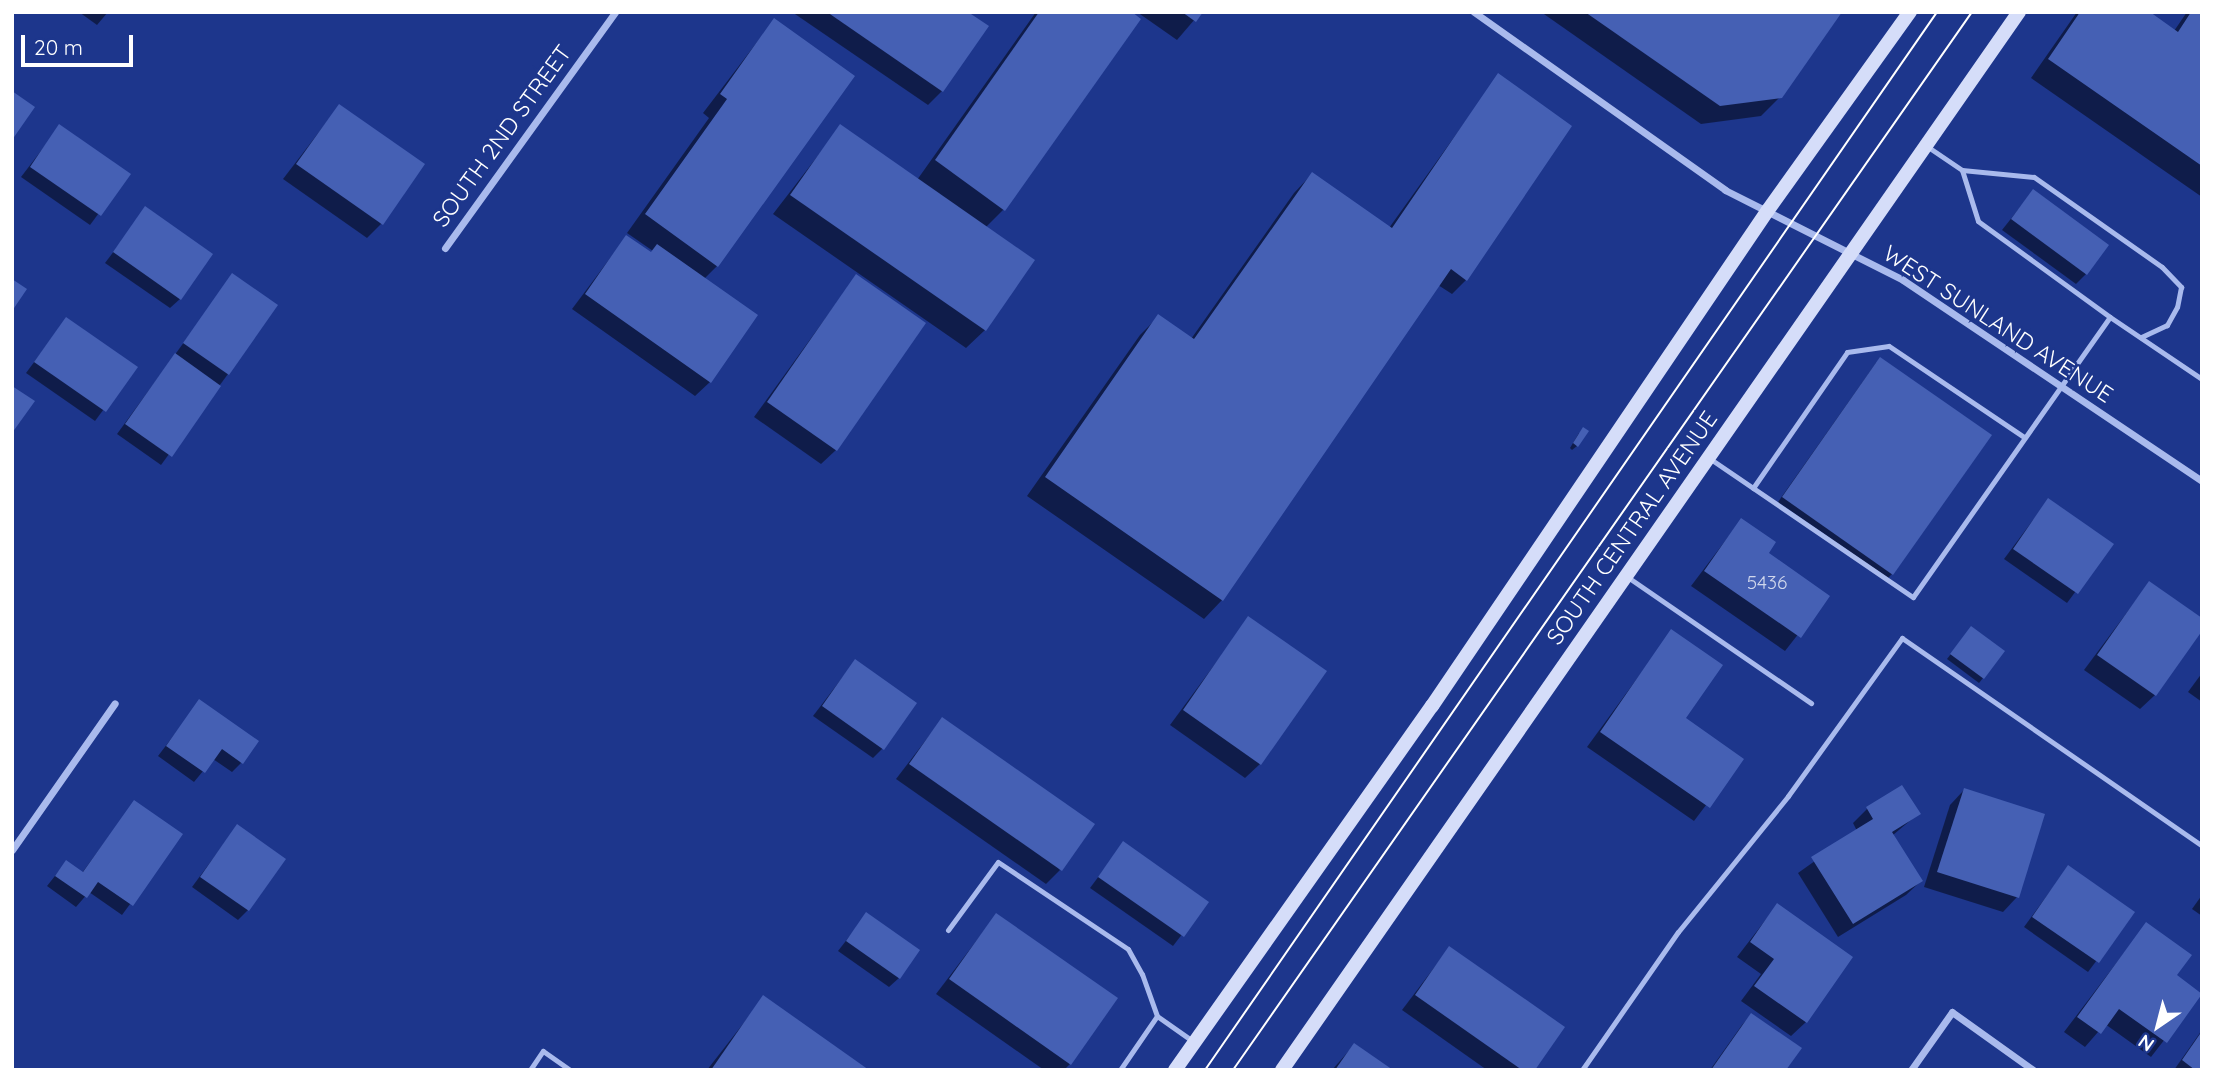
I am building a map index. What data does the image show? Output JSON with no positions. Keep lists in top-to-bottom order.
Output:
{
  "streets": {
    "main road": ["SOUTH CENTRAL AVENUE"],
    "street": ["SOUTH 2ND STREET", "WEST SUNLAND AVENUE"]
  },
  "crossings": [
    ["WEST SUNLAND AVENUE", "SOUTH CENTRAL AVENUE"]
  ],
  "house_numbers": ["5436"],
  "scale_bar": "20 m",
  "north": "bottom left"
}
